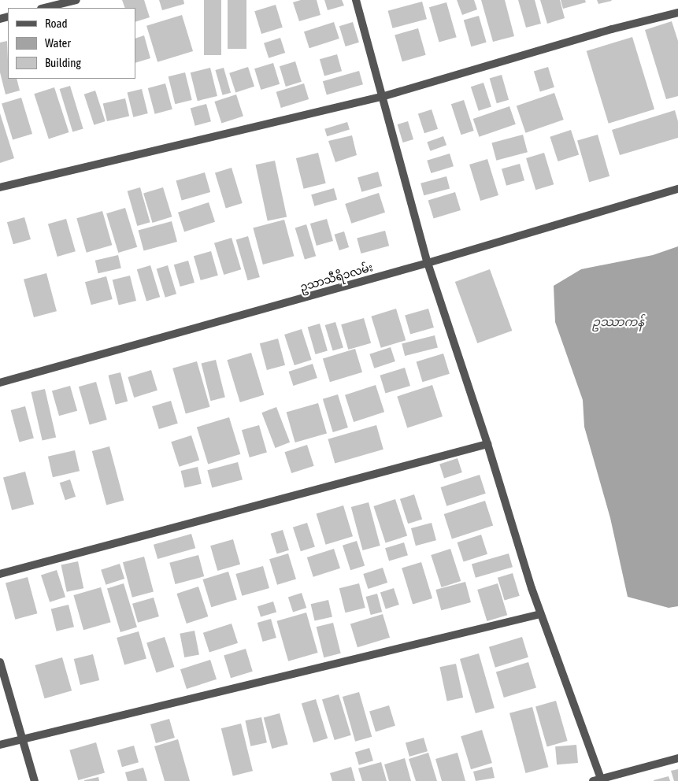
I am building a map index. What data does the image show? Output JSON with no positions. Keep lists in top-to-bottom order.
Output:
{
  "streets": {
    "street": ["ဥသာသီရိ၁လမ်း"]
  },
  "water": ["ဥဿာကန်"],
  "legend": ["Road", "Water", "Building"]
}
